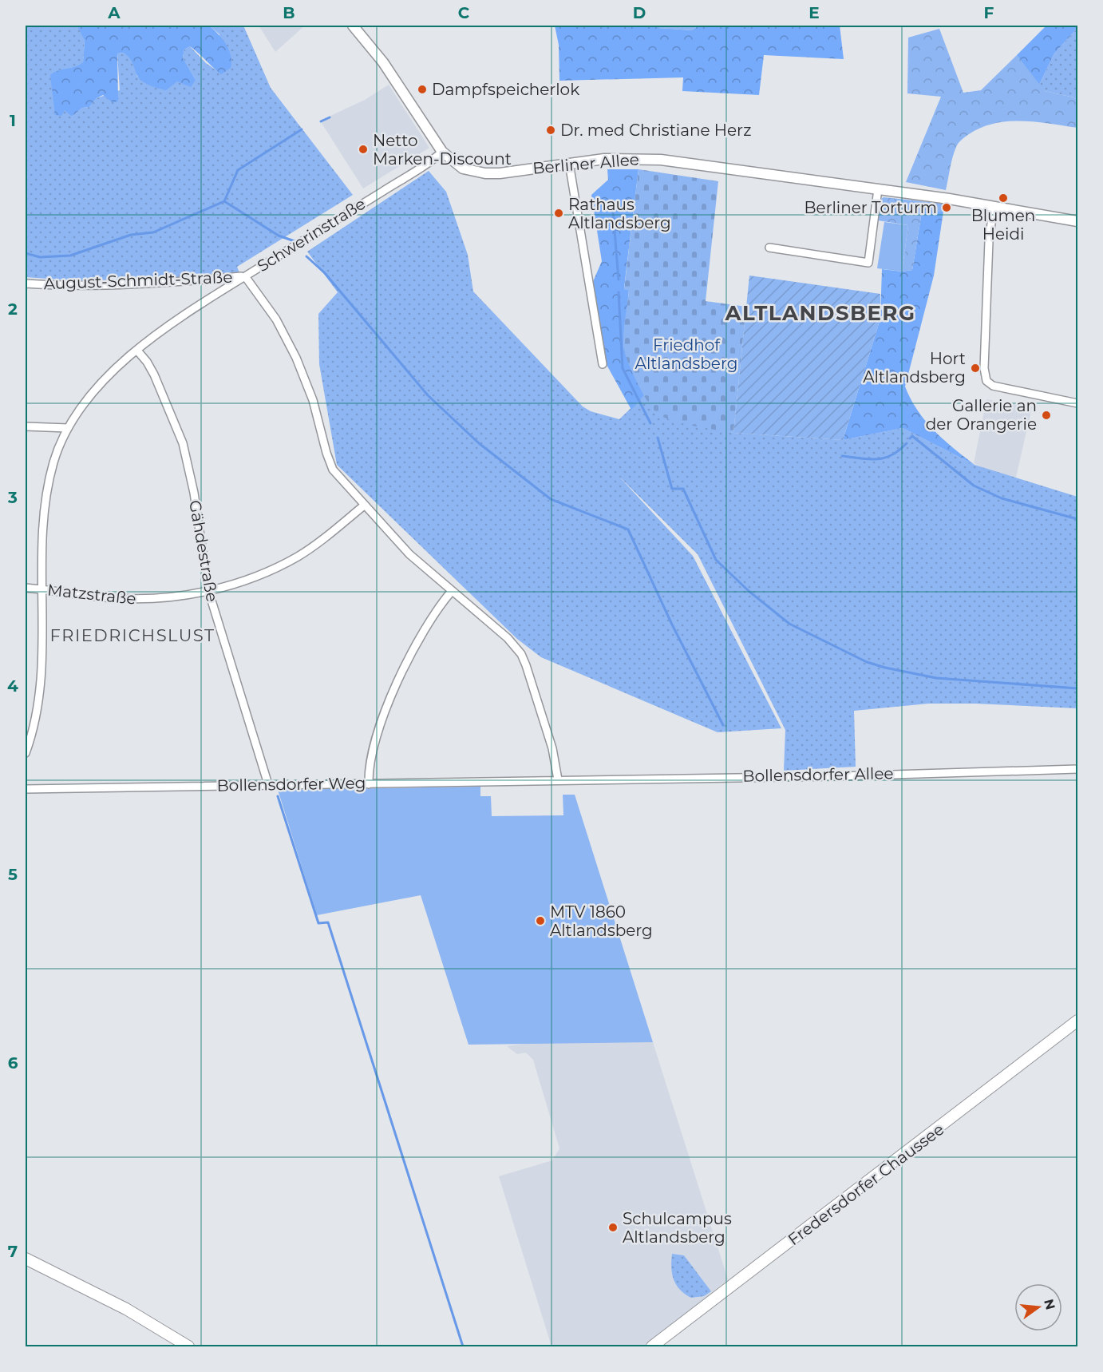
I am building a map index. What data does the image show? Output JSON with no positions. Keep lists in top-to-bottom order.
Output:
{
  "streets": {
    "main road": ["Fredersdorfer Chaussee"],
    "street": [
      "Berliner Allee",
      "Schwerinstraße",
      "August-Schmidt-Straße",
      "Gähdestraße",
      "Matzstraße",
      "Bollensdorfer Allee",
      "Bollensdorfer Weg"
    ]
  },
  "crossings": [
    ["Berliner Allee", "Schwerinstraße"],
    ["Schwerinstraße", "August-Schmidt-Straße"],
    ["Schwerinstraße", "Gähdestraße"],
    ["Schwerinstraße", "Matzstraße"],
    ["August-Schmidt-Straße", "Matzstraße"],
    ["August-Schmidt-Straße", "Bollensdorfer Allee"],
    ["August-Schmidt-Straße", "Bollensdorfer Weg"],
    ["Gähdestraße", "Matzstraße"],
    ["Gähdestraße", "Bollensdorfer Weg"],
    ["Bollensdorfer Allee", "Bollensdorfer Weg"]
  ],
  "districts": ["ALTLANDSBERG", "FRIEDRICHSLUST"],
  "parks": ["Friedhof Altlandsberg"],
  "places": [
    "Dampfspeicherlok",
    "Dr. med Christiane Herz",
    "Netto Marken-Discount",
    "Blumen Heidi",
    "Berliner Torturm",
    "Rathaus Altlandsberg",
    "Hort Altlandsberg",
    "Gallerie an der Orangerie",
    "MTV 1860 Altlandsberg",
    "Schulcampus Altlandsberg"
  ],
  "north": "right",
  "grid": {
    "columns": [
      "A",
      "B",
      "C",
      "D",
      "E",
      "F"
    ],
    "rows": [
      "1",
      "2",
      "3",
      "4",
      "5",
      "6",
      "7"
    ]
  }
}
